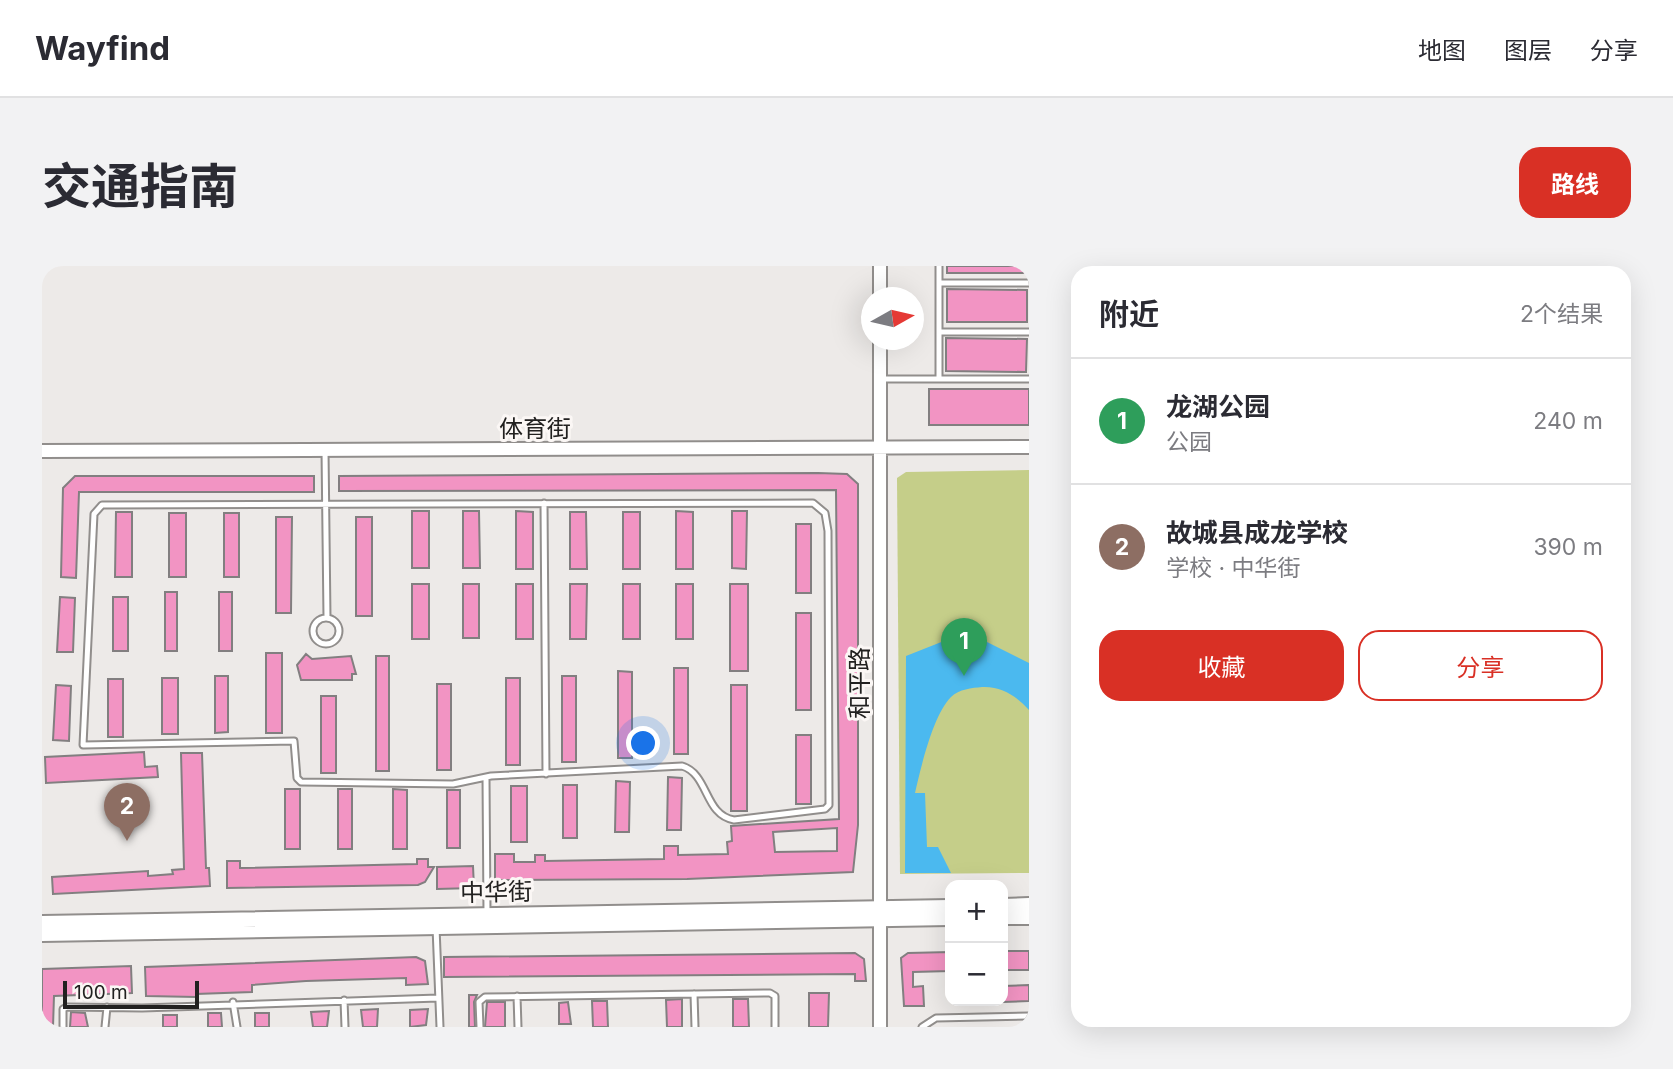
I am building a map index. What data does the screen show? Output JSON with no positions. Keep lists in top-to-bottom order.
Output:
{
  "streets": {
    "main road": ["中华街"],
    "street": ["体育街", "和平路"]
  },
  "crossings": [
    ["体育街", "和平路"],
    ["和平路", "中华街"]
  ],
  "scale_bar": "100 m",
  "north": "right",
  "page": {
    "header": "Wayfind",
    "nav": ["地图", "图层", "分享"],
    "title": "交通指南",
    "buttons": [
      "路线",
      ["收藏", "分享"]
    ],
    "heading": ["附近", "2个结果"],
    "list": [
      {
        "mark": "1",
        "name": "龙湖公园",
        "note": "公园",
        "value": "240 m"
      },
      {
        "mark": "2",
        "name": "故城县成龙学校",
        "note": "学校 · 中华街",
        "value": "390 m"
      }
    ],
    "pins": ["1", "2"],
    "map_buttons": ["+", "−"],
    "scale": "100 m"
  }
}
